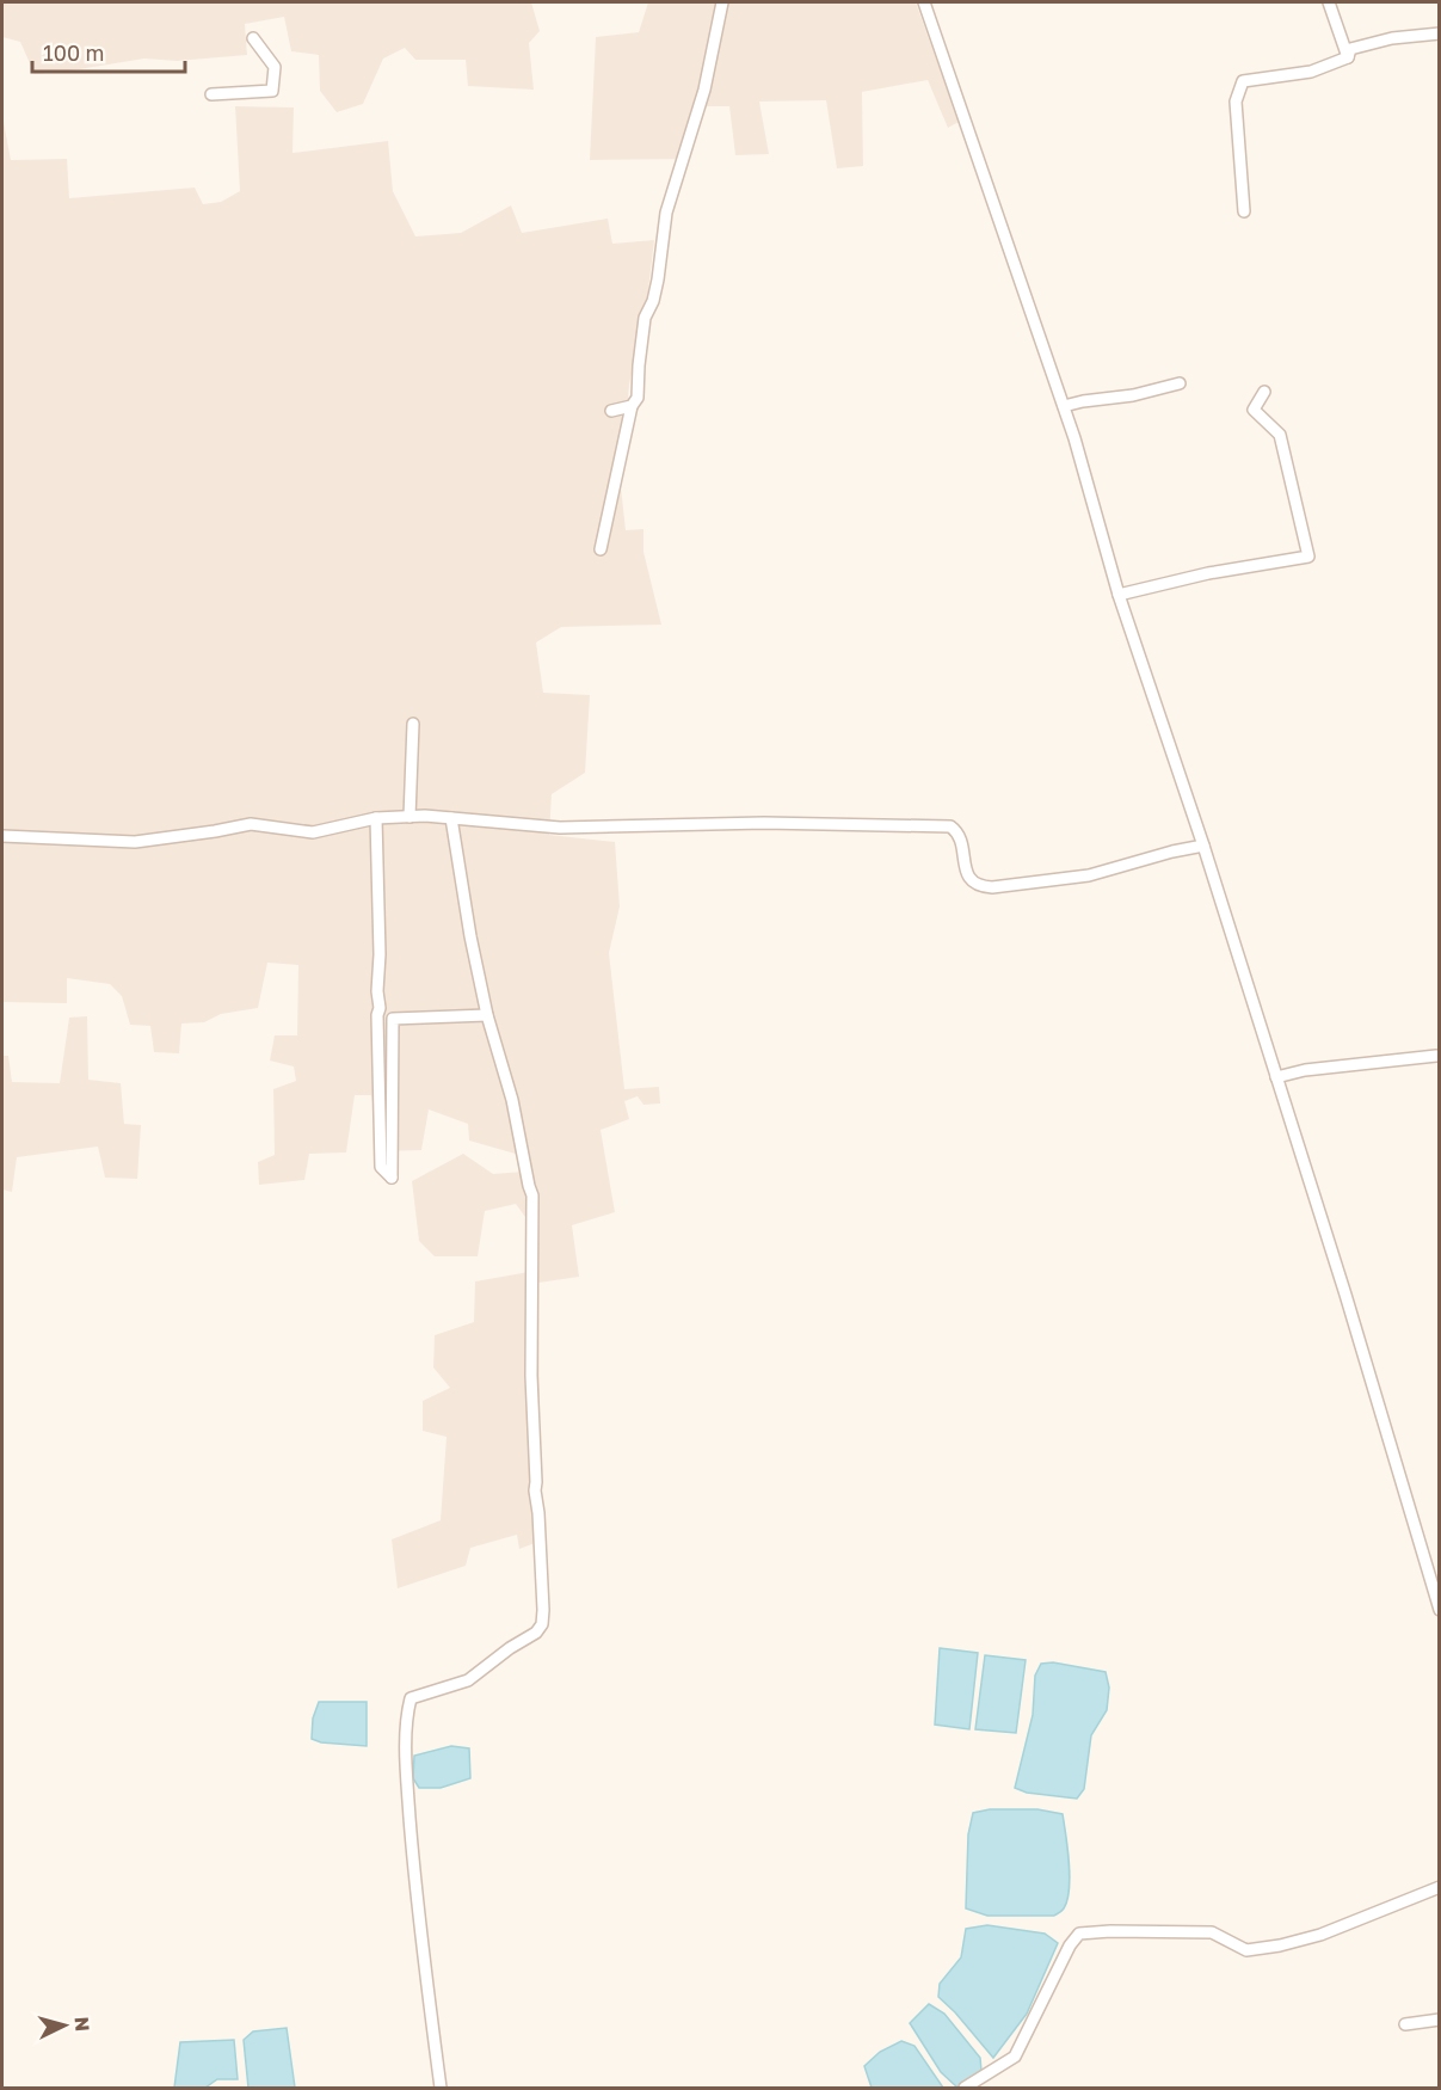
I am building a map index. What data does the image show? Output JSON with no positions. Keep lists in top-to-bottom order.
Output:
{
  "scale_bar": "100 m",
  "north": "right"
}
